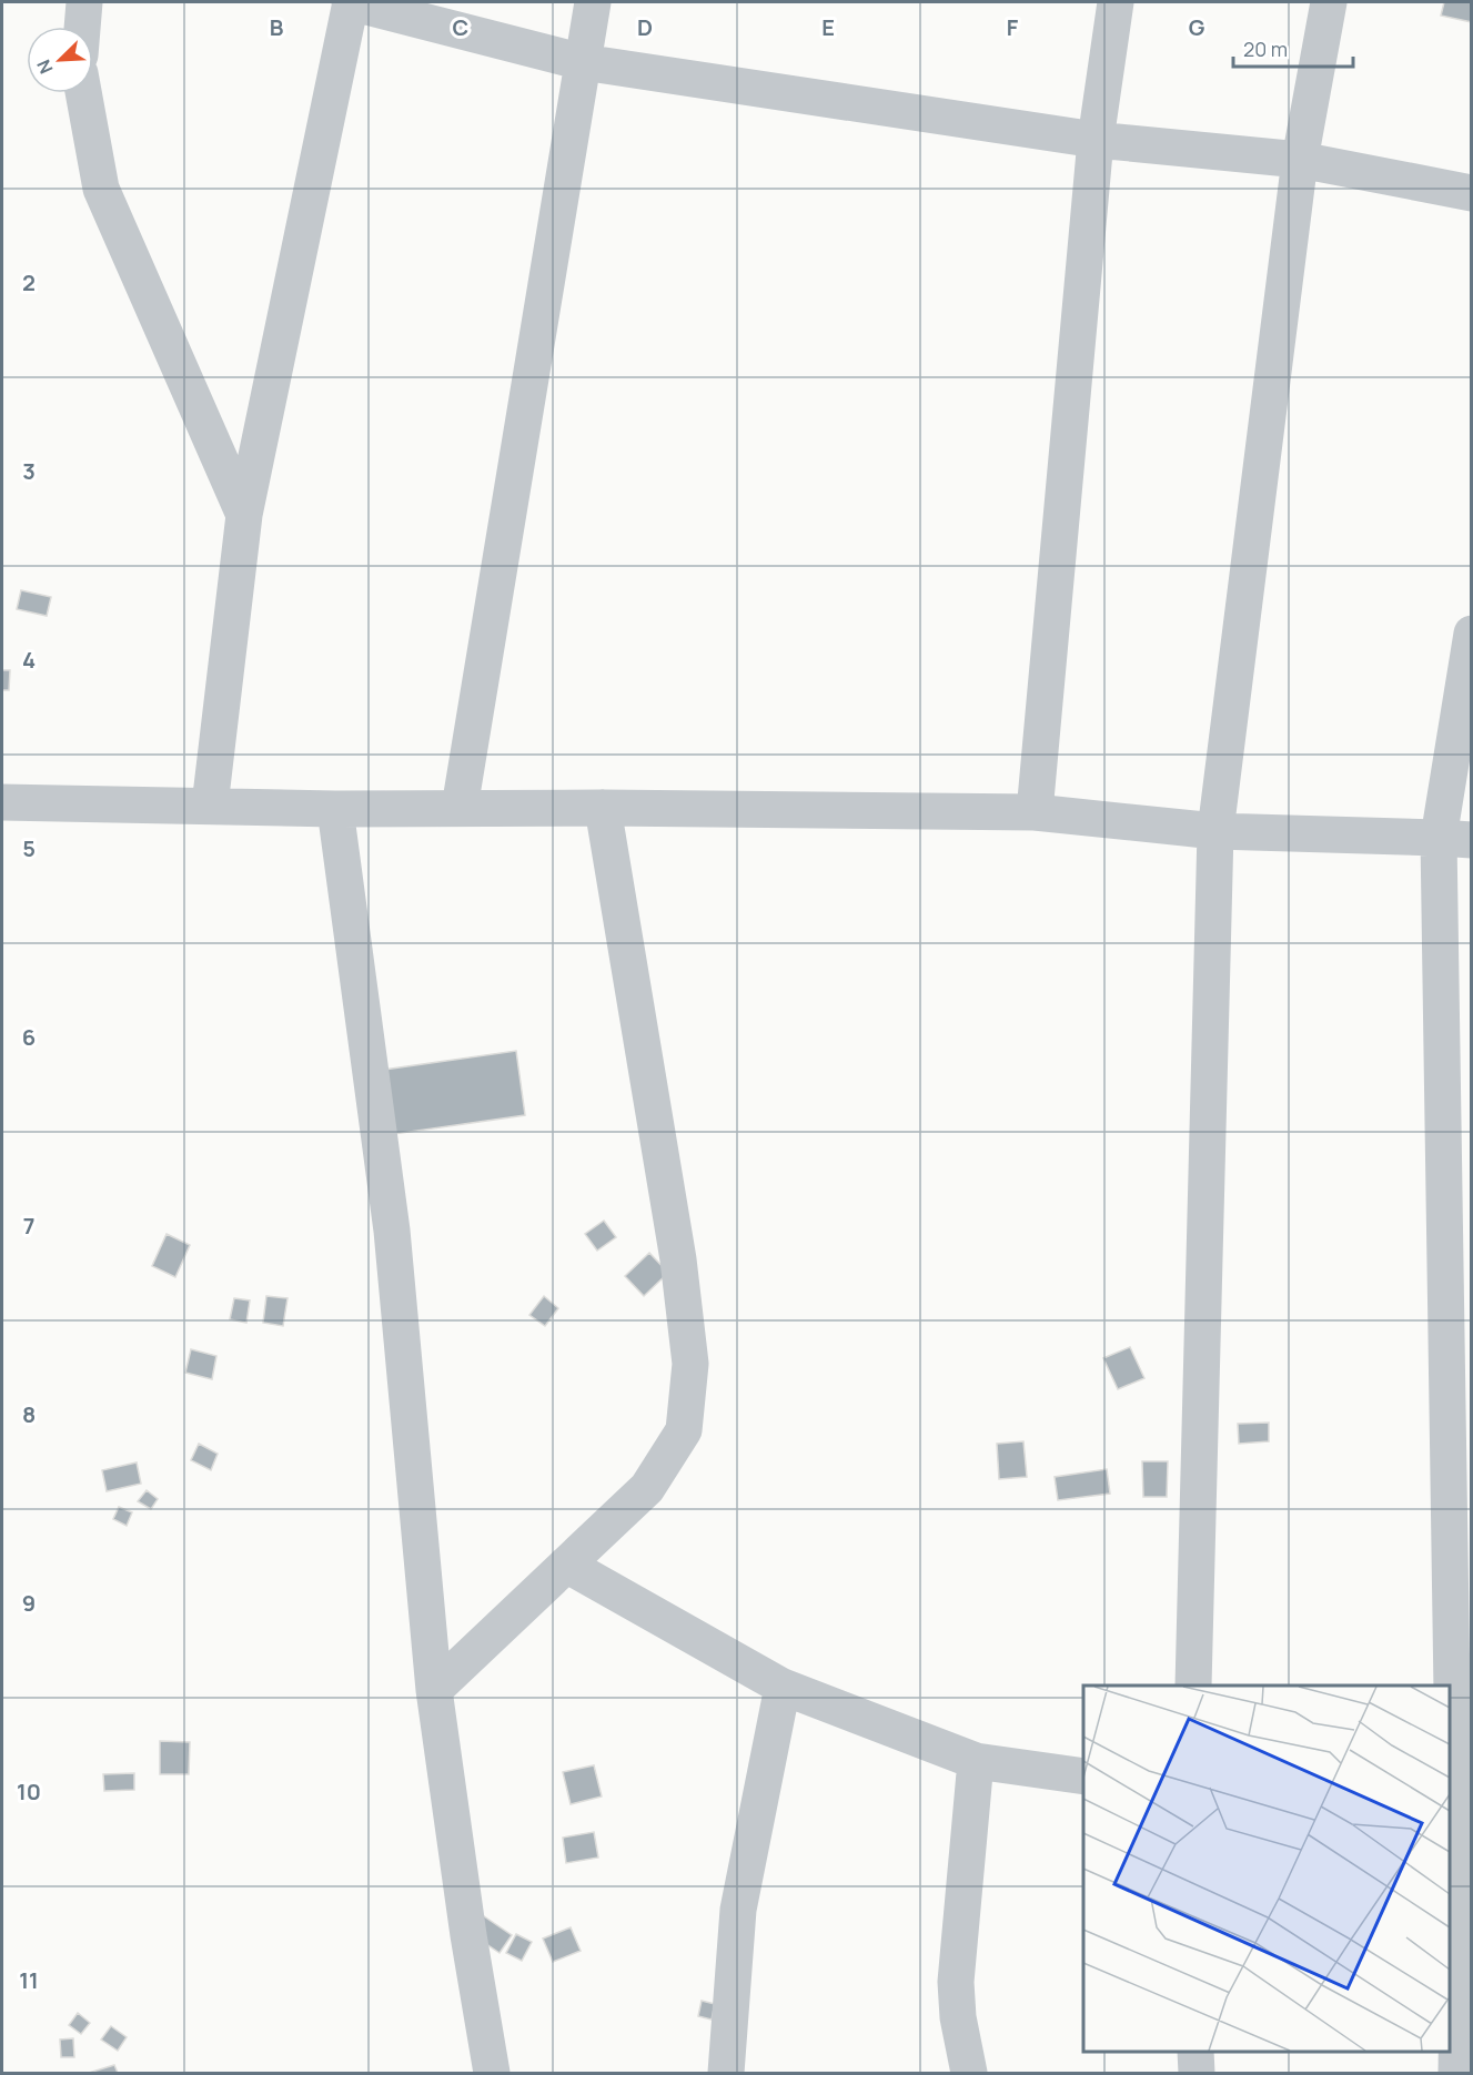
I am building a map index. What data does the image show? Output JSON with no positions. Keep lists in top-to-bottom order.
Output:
{
  "scale_bar": "20 m",
  "north": "bottom left",
  "grid": {
    "columns": [
      "B",
      "C",
      "D",
      "E",
      "F",
      "G"
    ],
    "rows": [
      "2",
      "3",
      "4",
      "5",
      "6",
      "7",
      "8",
      "9",
      "10",
      "11"
    ]
  }
}
